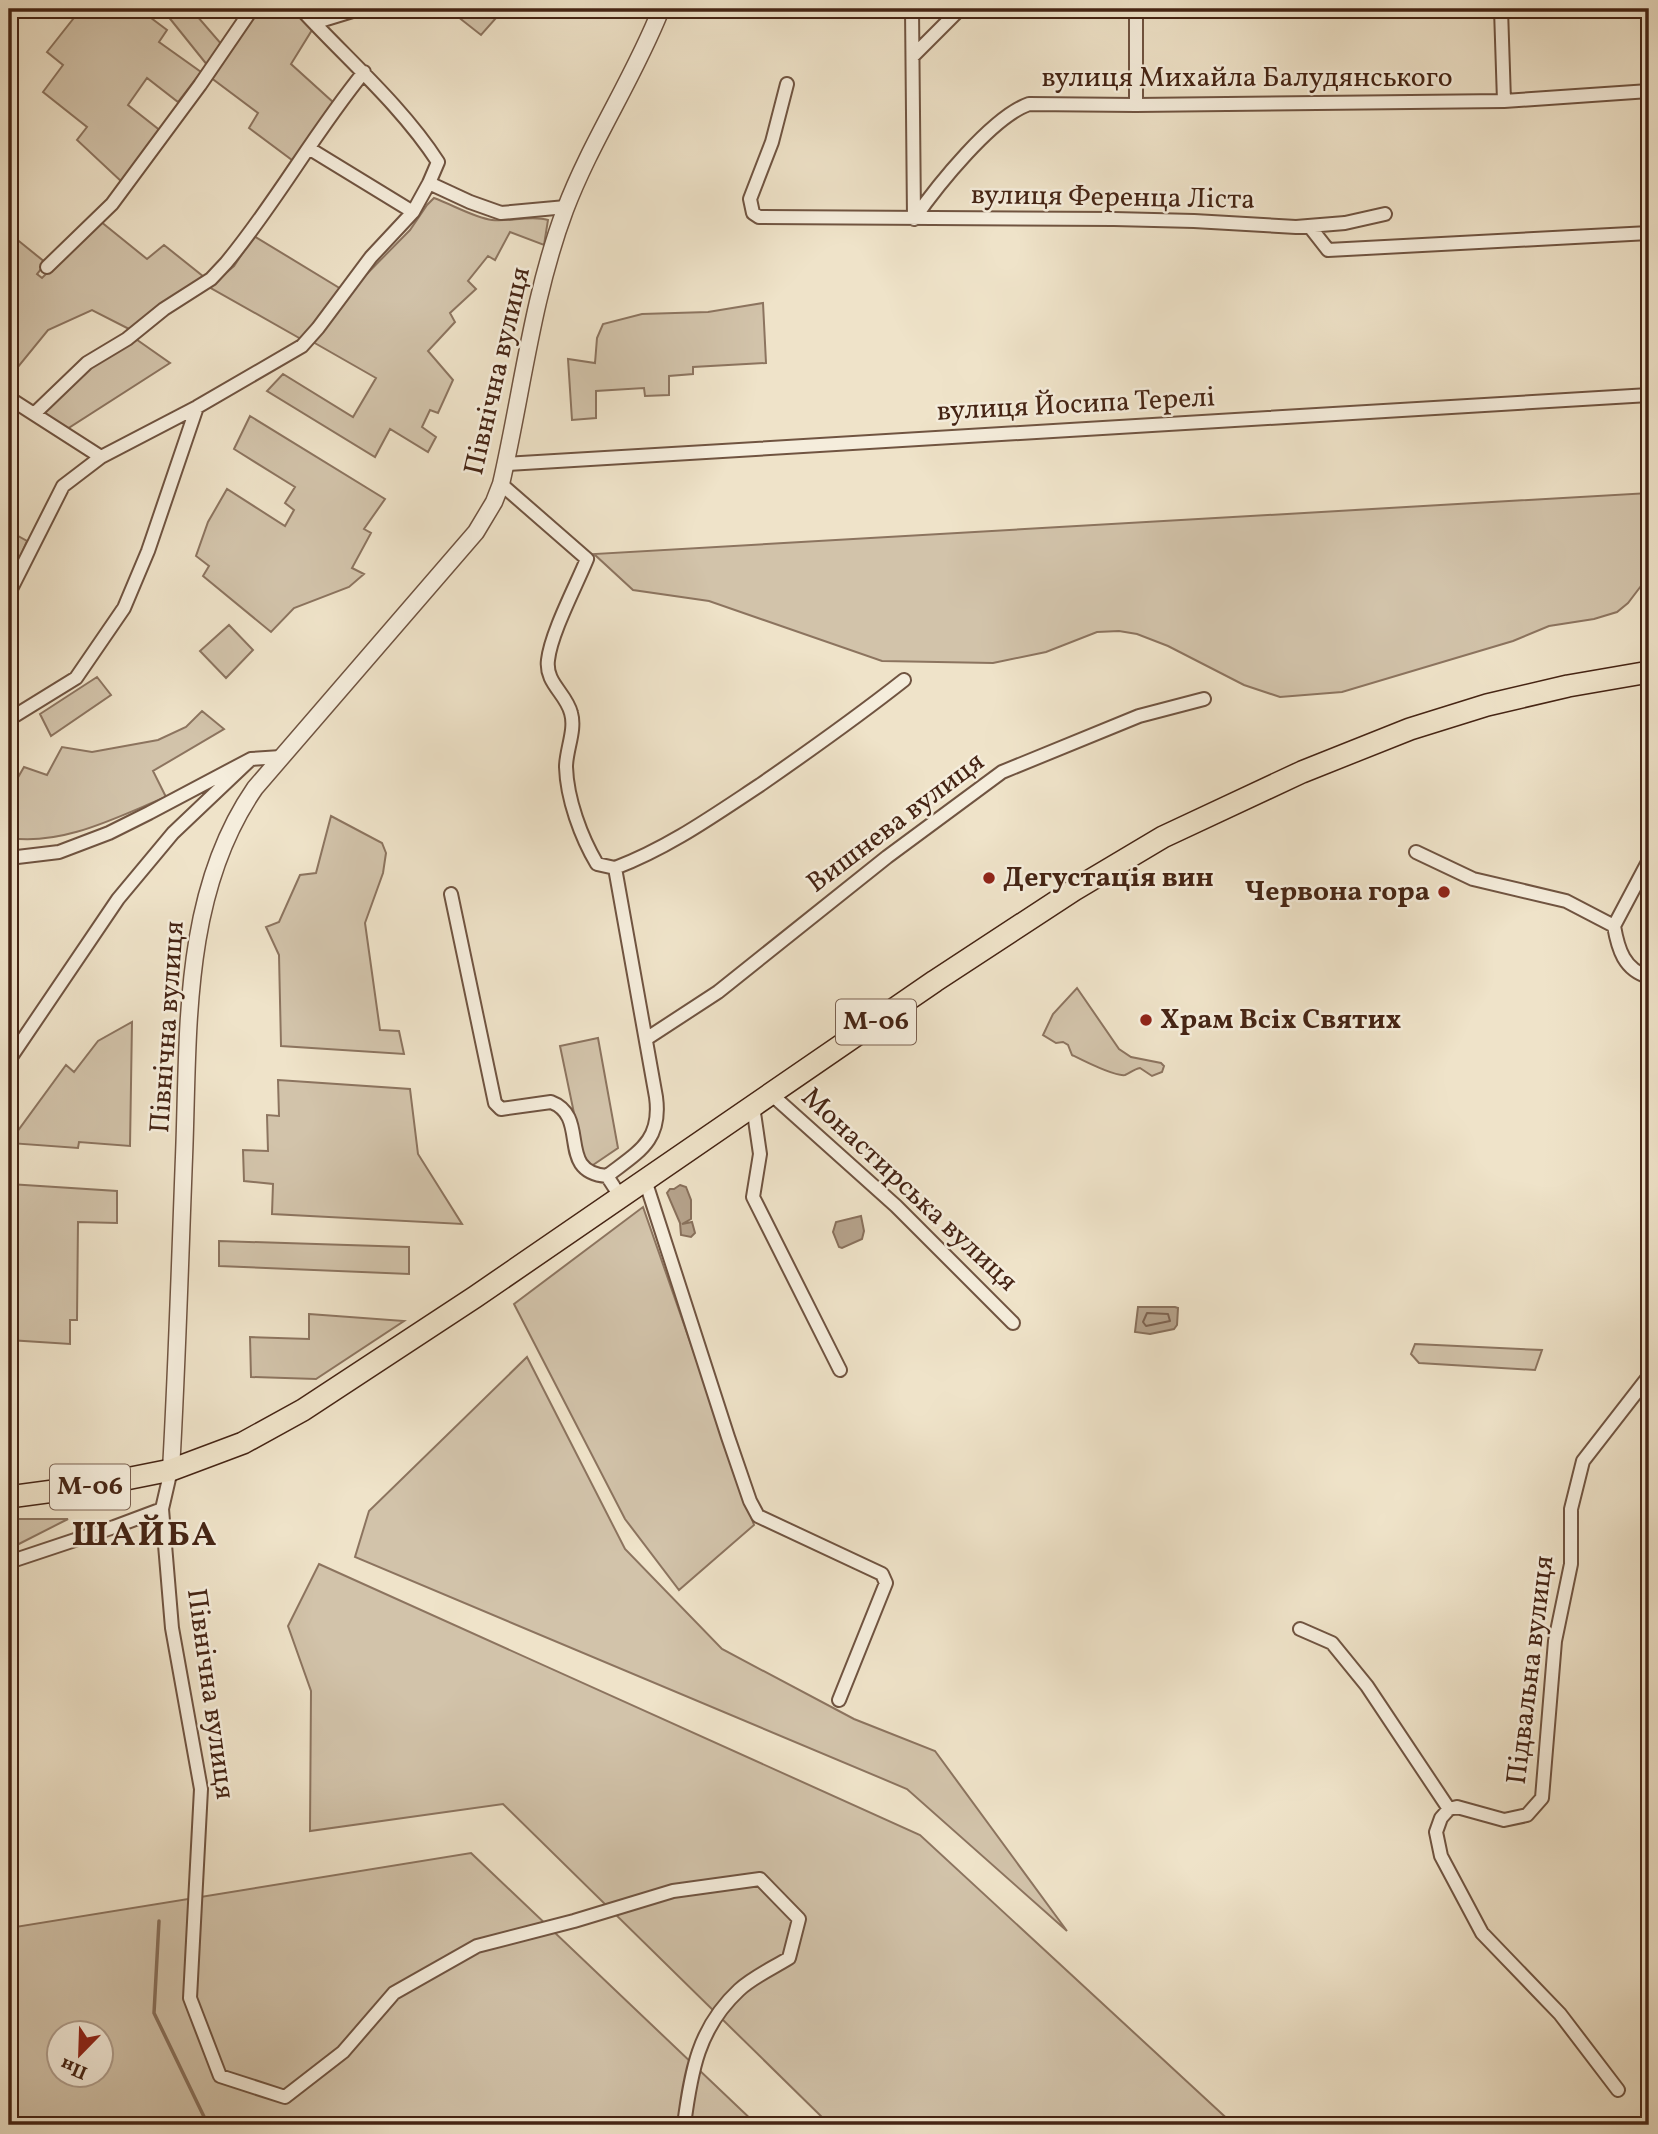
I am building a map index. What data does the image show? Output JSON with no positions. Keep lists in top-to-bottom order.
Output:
{
  "streets": {
    "highway": ["М-06"],
    "street": [
      "вулиця Михайла Балудянського",
      "вулиця Ференца Ліста",
      "Північна вулиця",
      "вулиця Йосипа Терелі",
      "Вишнева вулиця",
      "Монастирська вулиця",
      "Підвальна вулиця"
    ]
  },
  "crossings": [
    ["вулиця Михайла Балудянського", "вулиця Ференца Ліста"],
    ["Північна вулиця", "вулиця Йосипа Терелі"],
    ["Північна вулиця", "М-06"],
    ["М-06", "Монастирська вулиця"]
  ],
  "districts": ["ШАЙБА"],
  "places": ["Дегустація вин", "Червона гора", "Храм Всіх Святих"],
  "north": "bottom left"
}
